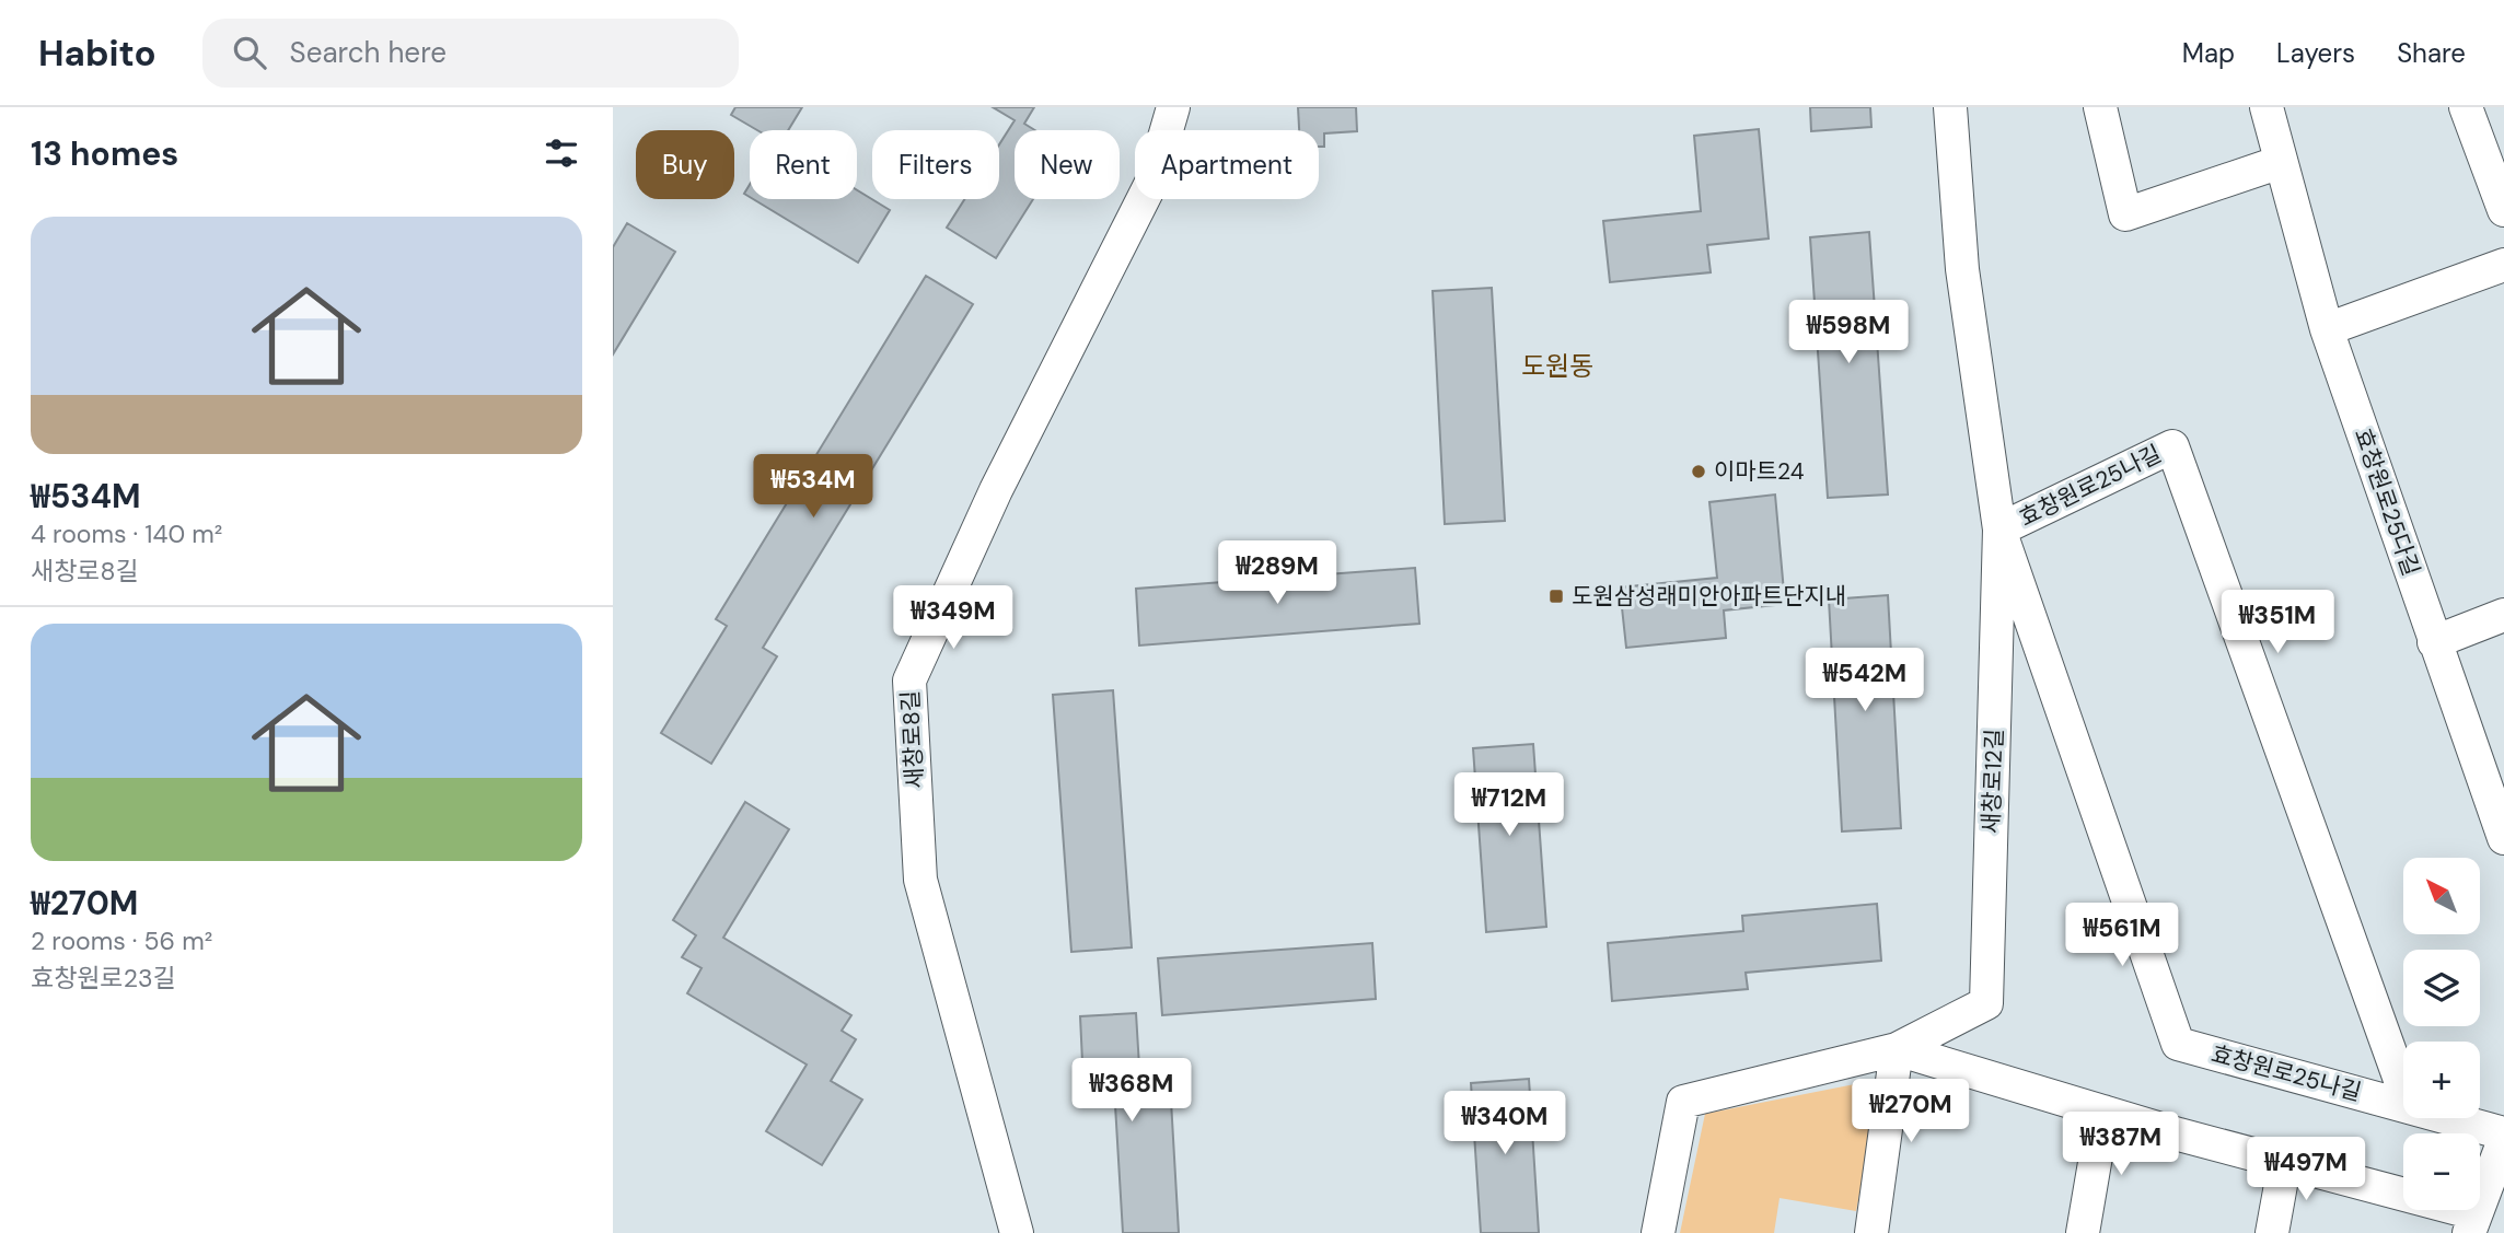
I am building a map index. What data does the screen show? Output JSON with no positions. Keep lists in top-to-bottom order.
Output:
{
  "streets": {
    "street": [
      "효창원로25나길",
      "효창원로25다길",
      "새창로8길",
      "새창로12길"
    ]
  },
  "crossings": [
    ["효창원로25나길", "새창로12길"]
  ],
  "districts": ["도원동"],
  "places": {
    "other": ["이마트24"],
    "transit": ["도원삼성래미안아파트단지내"]
  },
  "north": "top left",
  "page": {
    "header": "Habito",
    "search": "Search here",
    "nav": ["Map", "Layers", "Share"],
    "heading": "13 homes",
    "chip": [
      "Buy",
      "Rent",
      "Filters",
      "New",
      "Apartment"
    ],
    "list": [
      {
        "name": "₩534M",
        "note": "4 rooms · 140 m² · 새창로8길"
      },
      {
        "name": "₩270M",
        "note": "2 rooms · 56 m² · 효창원로23길"
      }
    ],
    "price": [
      "₩598M",
      "₩534M",
      "₩289M",
      "₩349M",
      "₩351M",
      "₩542M",
      "₩712M",
      "₩561M",
      "₩368M",
      "₩270M",
      "₩340M",
      "₩387M",
      "₩497M"
    ],
    "map_buttons": ["+", "−"]
  }
}
